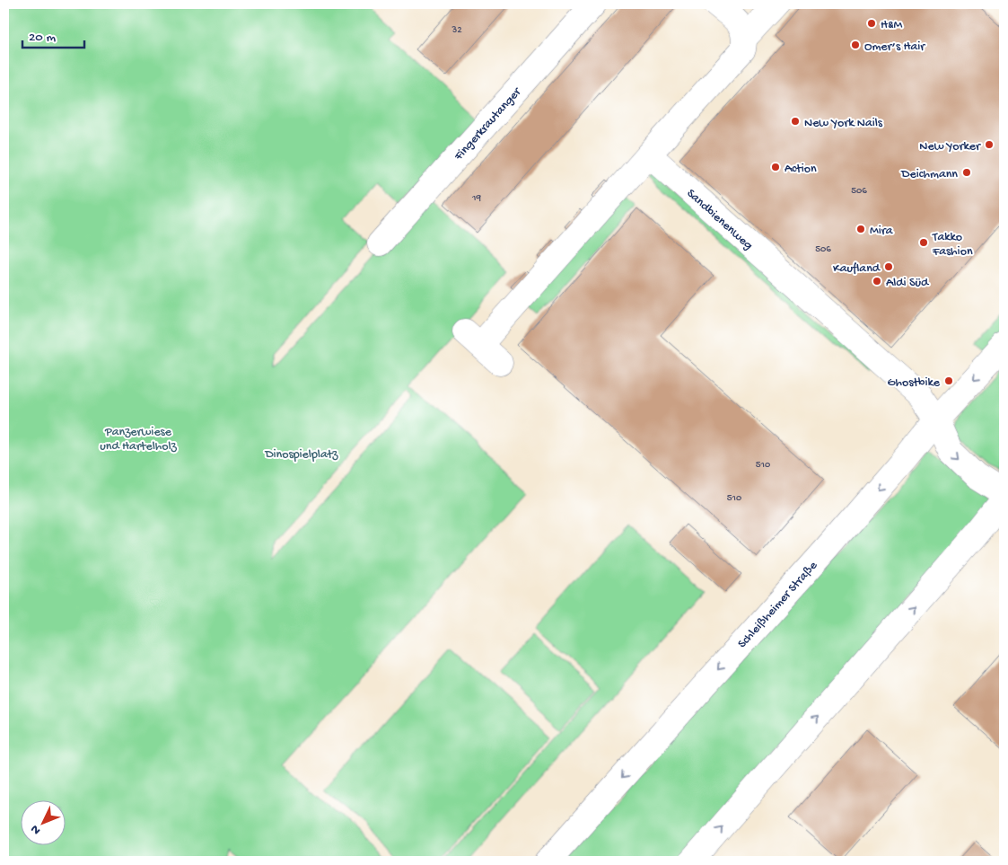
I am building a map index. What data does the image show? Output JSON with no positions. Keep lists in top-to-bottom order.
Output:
{
  "streets": {
    "street": ["Fingerkrautanger", "Sandbienenweg", "Schleißheimer Straße"]
  },
  "crossings": [
    ["Sandbienenweg", "Schleißheimer Straße"]
  ],
  "parks": ["Panzerwiese und Hartelholz", "Dinospielplatz"],
  "places": [
    "H&M",
    "Omer’s Hair",
    "New York Nails",
    "New Yorker",
    "Action",
    "Deichmann",
    "Mira",
    "Takko Fashion",
    "Kaufland",
    "Aldi Süd",
    "Ghostbike"
  ],
  "house_numbers": [
    "32",
    "506",
    "19",
    "506",
    "510",
    "510"
  ],
  "scale_bar": "20 m",
  "north": "bottom left"
}
